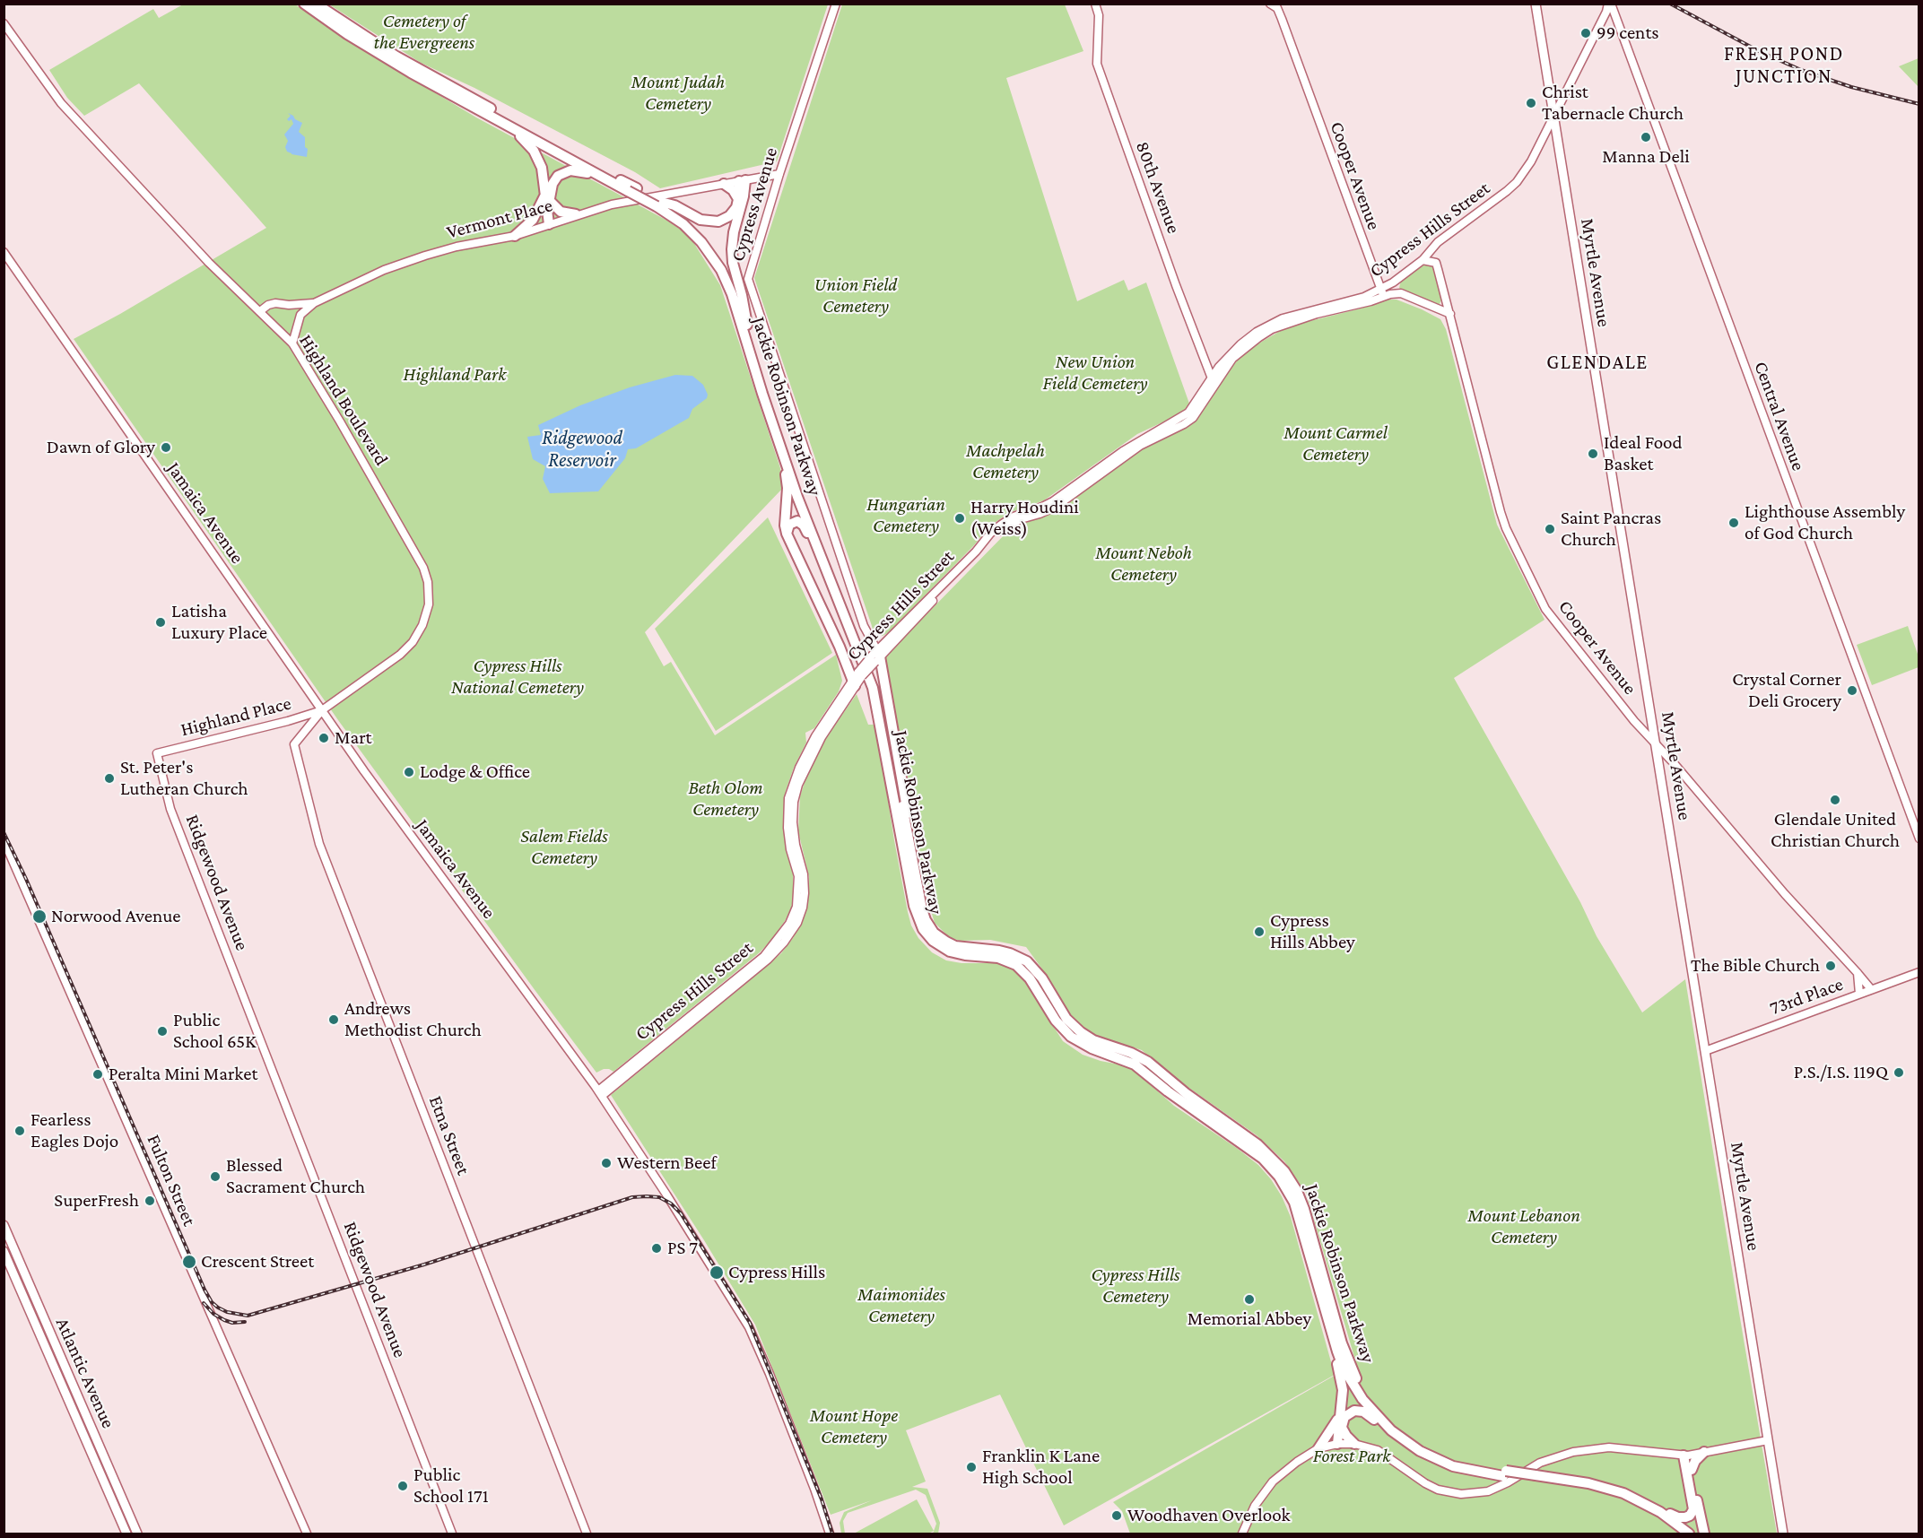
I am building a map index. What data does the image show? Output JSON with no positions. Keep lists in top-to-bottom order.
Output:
{
  "streets": {
    "highway": ["Jackie Robinson Parkway"],
    "main road": [
      "Cooper Avenue",
      "80th Avenue",
      "Cypress Avenue",
      "Vermont Place",
      "Cypress Hills Street",
      "Myrtle Avenue",
      "Highland Boulevard",
      "Central Avenue",
      "Jamaica Avenue",
      "Highland Place",
      "Ridgewood Avenue",
      "73rd Place",
      "Etna Street",
      "Fulton Street",
      "Atlantic Avenue"
    ]
  },
  "crossings": [
    ["Cooper Avenue", "Cypress Hills Street"],
    ["Cooper Avenue", "Myrtle Avenue"],
    ["Cooper Avenue", "73rd Place"],
    ["80th Avenue", "Cypress Hills Street"],
    ["Cypress Avenue", "Vermont Place"],
    ["Cypress Avenue", "Cypress Hills Street"],
    ["Vermont Place", "Highland Boulevard"],
    ["Cypress Hills Street", "Myrtle Avenue"],
    ["Cypress Hills Street", "Central Avenue"],
    ["Cypress Hills Street", "Jamaica Avenue"],
    ["Myrtle Avenue", "73rd Place"],
    ["Highland Boulevard", "Jamaica Avenue"],
    ["Highland Boulevard", "Highland Place"],
    ["Highland Boulevard", "Etna Street"],
    ["Jamaica Avenue", "Highland Place"],
    ["Jamaica Avenue", "Etna Street"],
    ["Highland Place", "Ridgewood Avenue"],
    ["Highland Place", "Etna Street"]
  ],
  "districts": ["FRESH POND JUNCTION", "GLENDALE"],
  "water": ["Ridgewood Reservoir"],
  "parks": [
    "Cemetery of the Evergreens",
    "Mount Judah Cemetery",
    "Union Field Cemetery",
    "New Union Field Cemetery",
    "Highland Park",
    "Mount Carmel Cemetery",
    "Machpelah Cemetery",
    "Hungarian Cemetery",
    "Mount Neboh Cemetery",
    "Cypress Hills National Cemetery",
    "Beth Olom Cemetery",
    "Salem Fields Cemetery",
    "Mount Lebanon Cemetery",
    "Cypress Hills Cemetery",
    "Maimonides Cemetery",
    "Mount Hope Cemetery",
    "Forest Park"
  ],
  "places": [
    "99 cents",
    "Christ Tabernacle Church",
    "Manna Deli",
    "Dawn of Glory",
    "Ideal Food Basket",
    "Harry Houdini (Weiss)",
    "Lighthouse Assembly of God Church",
    "Saint Pancras Church",
    "Latisha Luxury Place",
    "Crystal Corner Deli Grocery",
    "Mart",
    "Lodge & Office",
    "St. Peter's Lutheran Church",
    "Glendale United Christian Church",
    "Norwood Avenue",
    "Cypress Hills Abbey",
    "The Bible Church",
    "Andrews Methodist Church",
    "Public School 65K",
    "P.S./I.S. 119Q",
    "Peralta Mini Market",
    "Fearless Eagles Dojo",
    "Western Beef",
    "Blessed Sacrament Church",
    "SuperFresh",
    "PS 7",
    "Crescent Street",
    "Cypress Hills",
    "Memorial Abbey",
    "Franklin K Lane High School",
    "Public School 171",
    "Woodhaven Overlook"
  ]
}
